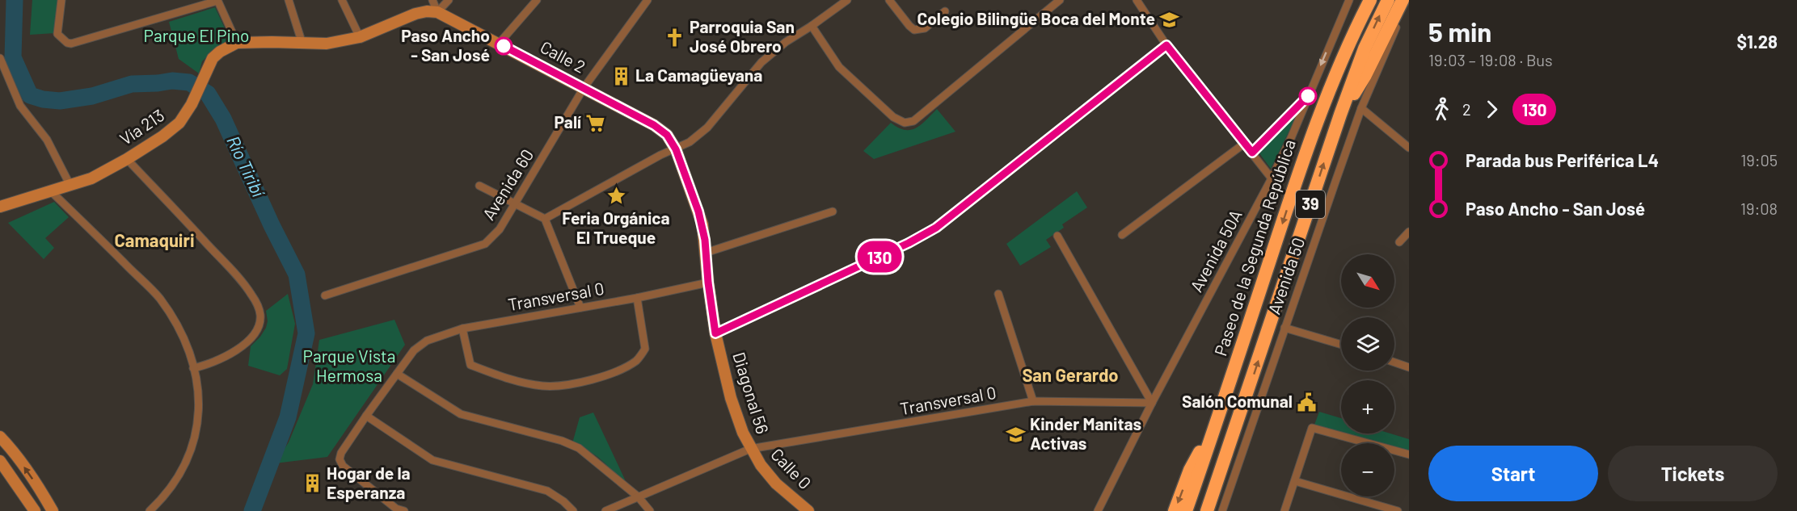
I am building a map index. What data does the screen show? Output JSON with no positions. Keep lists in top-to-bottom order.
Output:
{
  "streets": {
    "highway": ["39", "Paseo de la Segunda República"],
    "main road": [
      "Calle 2",
      "Vía 213",
      "Diagonal 56",
      "Calle 0"
    ],
    "street": [
      "Avenida 60",
      "Avenida 50A",
      "Avenida 50",
      "Transversal 0"
    ]
  },
  "crossings": [
    ["Calle 2", "Vía 213"],
    ["Calle 2", "Avenida 60"],
    ["Calle 2", "Diagonal 56"],
    ["Avenida 50A", "Transversal 0"],
    ["Transversal 0", "Diagonal 56"],
    ["Transversal 0", "Calle 0"],
    ["Diagonal 56", "Calle 0"]
  ],
  "districts": ["Camaquiri", "San Gerardo"],
  "water": ["Río Tiribí"],
  "parks": ["Parque El Pino", "Parque Vista Hermosa"],
  "places": {
    "school or university": ["Colegio Bilingüe Boca del Monte", "Kinder Manitas Activas"],
    "church": ["Parroquia San José Obrero"],
    "other": ["Paso Ancho - San José"],
    "building": ["La Camagüeyana", "Hogar de la Esperanza"],
    "supermarket": ["Palí"],
    "place": ["Feria Orgánica El Trueque"],
    "public building": ["Salón Comunal"]
  },
  "lines": ["bus line 130"],
  "north": "bottom right",
  "page": {
    "on_map": "130",
    "heading": ["5 min", "19:03 – 19:08 · Bus", "$1.28"],
    "legs": ["2", "130"],
    "list": [
      {
        "name": "Parada bus Periférica L4",
        "value": "19:05"
      },
      {
        "name": "Paso Ancho - San José",
        "value": "19:08"
      }
    ],
    "map_buttons": ["+", "−"],
    "buttons": ["Start", "Tickets"]
  }
}
